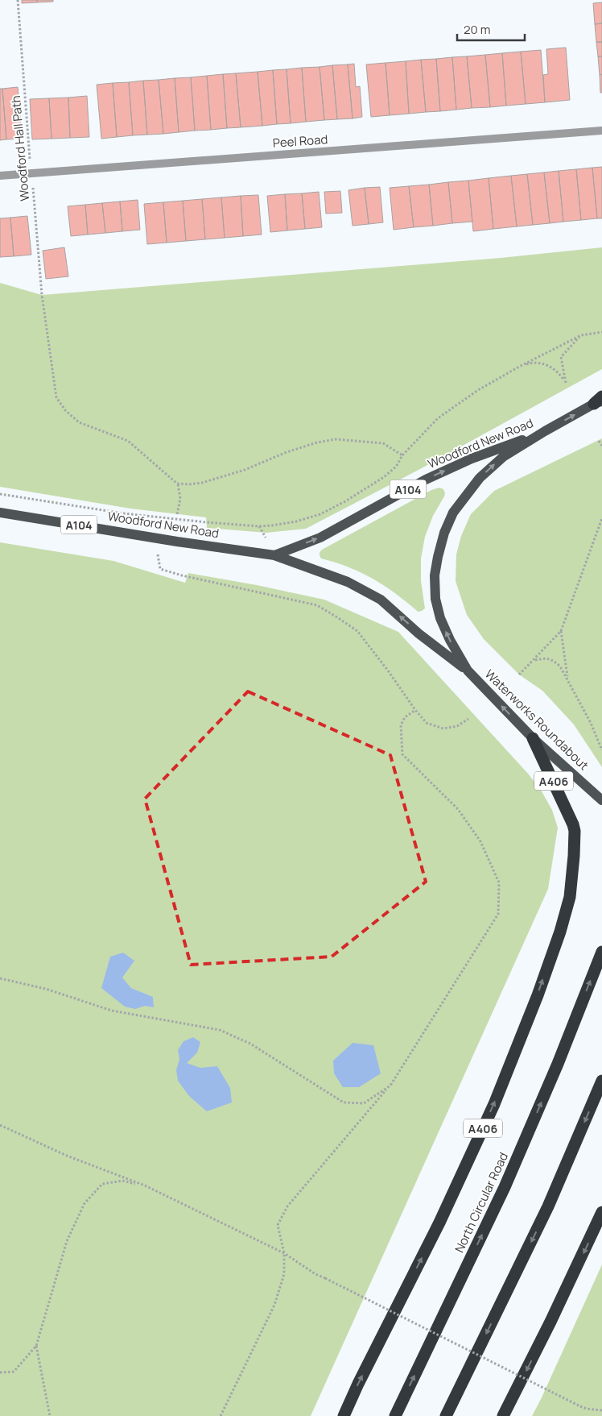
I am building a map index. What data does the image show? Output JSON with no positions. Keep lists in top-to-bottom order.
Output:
{
  "streets": {
    "highway": ["A406", "North Circular Road"],
    "main road": ["Woodford New Road", "A104", "Waterworks Roundabout"],
    "street": ["Peel Road"],
    "path": ["Woodford Hall Path"]
  },
  "crossings": [
    ["Peel Road", "Woodford Hall Path"],
    ["Woodford New Road", "Waterworks Roundabout"],
    ["Waterworks Roundabout", "A406"]
  ],
  "scale_bar": "20 m"
}
